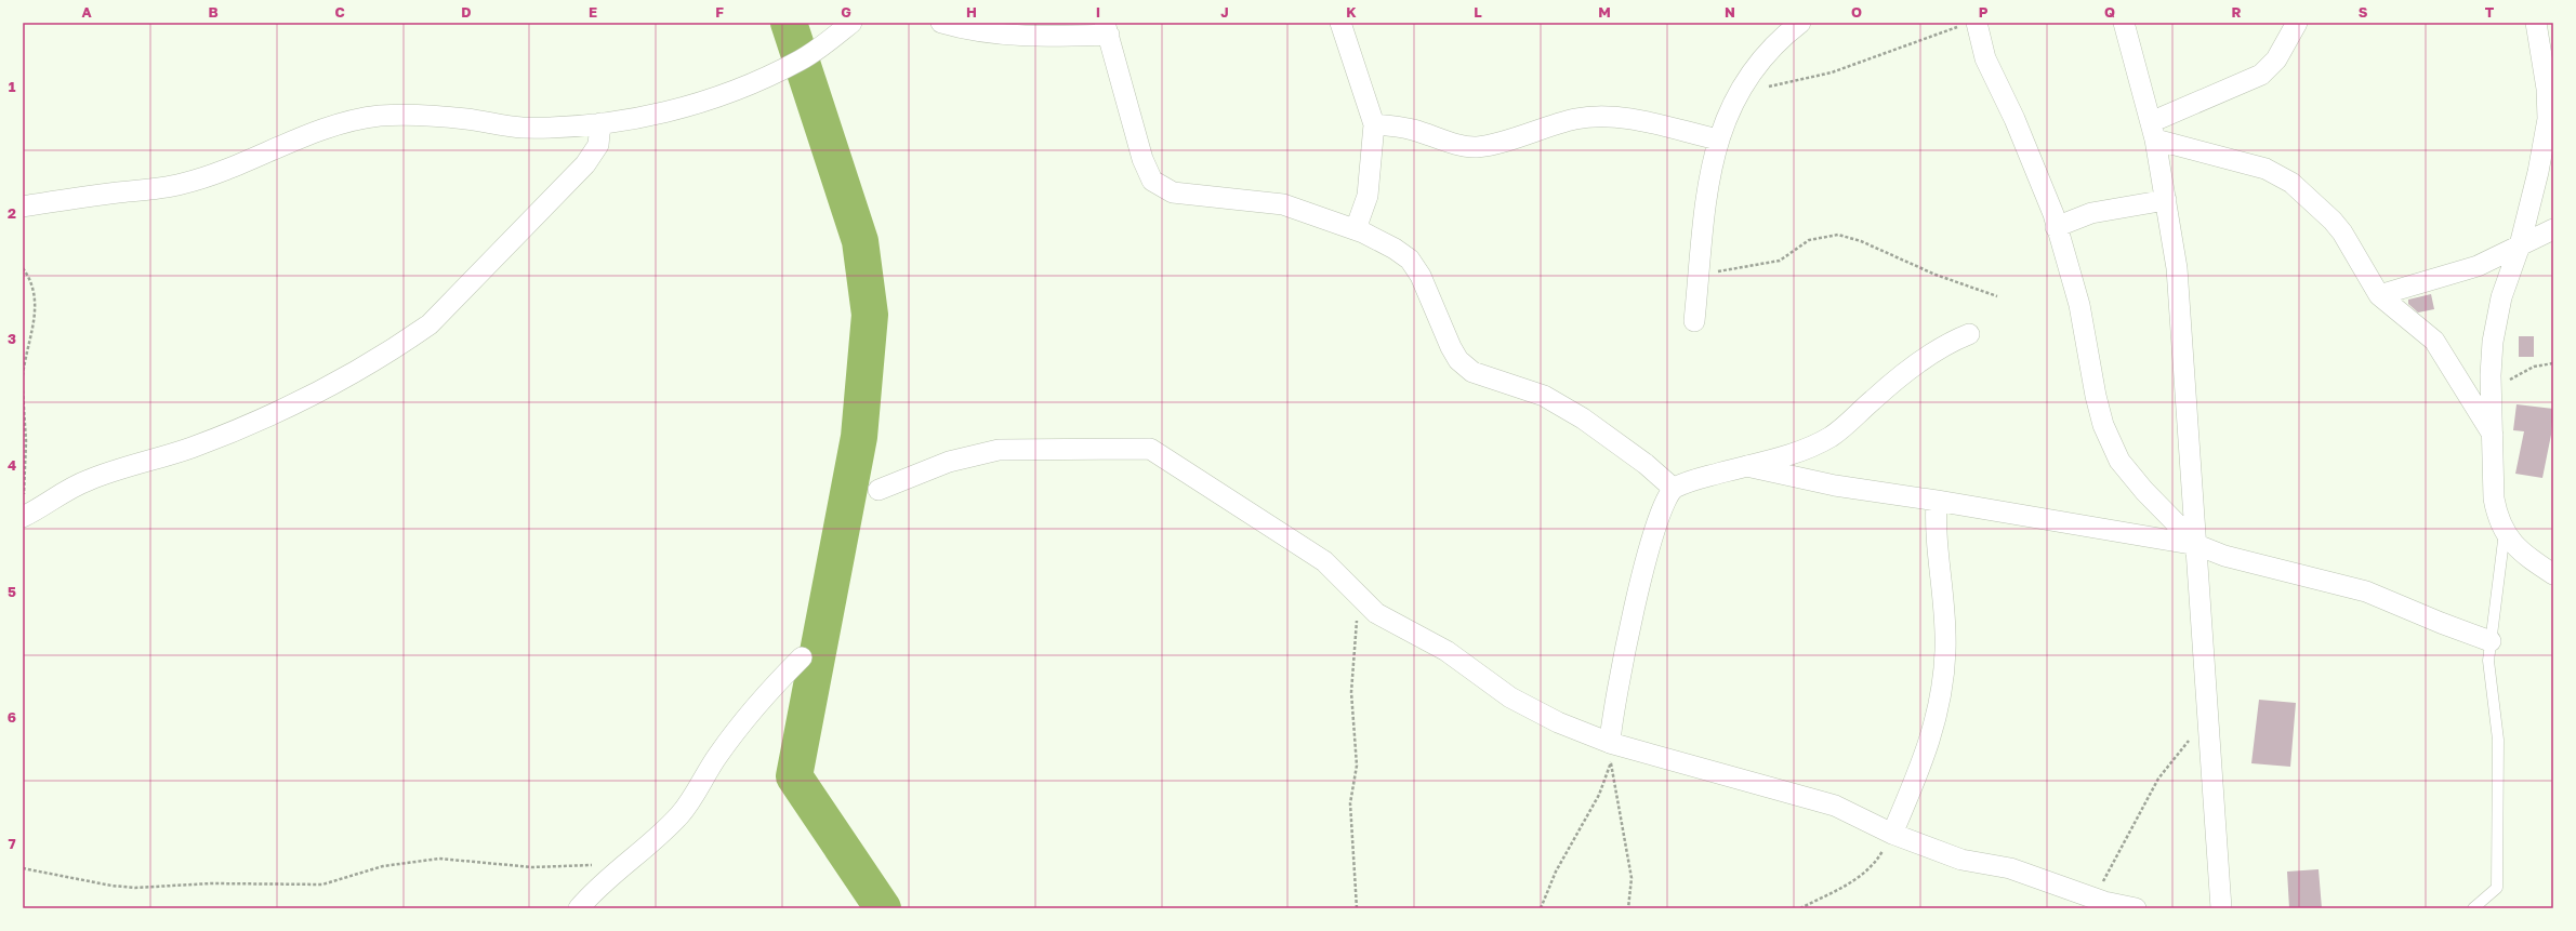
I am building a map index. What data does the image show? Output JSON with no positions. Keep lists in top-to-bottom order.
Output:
{
  "grid": {
    "columns": [
      "A",
      "B",
      "C",
      "D",
      "E",
      "F",
      "G",
      "H",
      "I",
      "J",
      "K",
      "L",
      "M",
      "N",
      "O",
      "P",
      "Q",
      "R",
      "S",
      "T"
    ],
    "rows": [
      "1",
      "2",
      "3",
      "4",
      "5",
      "6",
      "7"
    ]
  }
}
